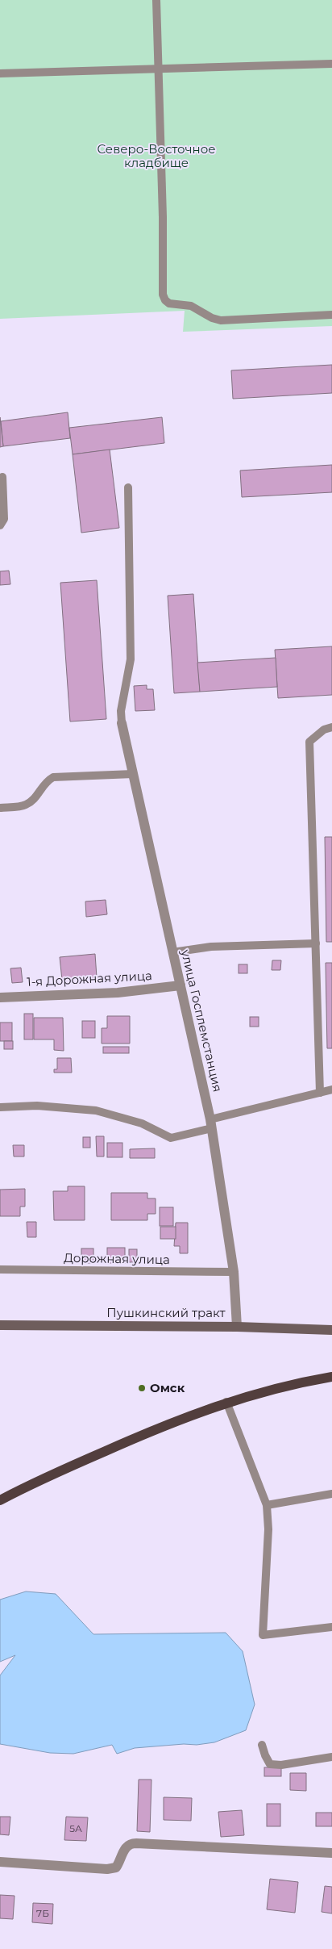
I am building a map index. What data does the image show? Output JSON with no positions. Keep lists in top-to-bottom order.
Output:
{
  "streets": {
    "main road": ["Пушкинский тракт"],
    "street": ["1-я Дорожная улица", "улица Госплемстанция"],
    "lane": ["Дорожная улица"]
  },
  "crossings": [
    ["1-я Дорожная улица", "улица Госплемстанция"],
    ["улица Госплемстанция", "Дорожная улица"],
    ["улица Госплемстанция", "Пушкинский тракт"]
  ],
  "parks": ["Северо-Восточное кладбище"],
  "places": ["Омск"],
  "house_numbers": ["5А", "7Б"]
}
